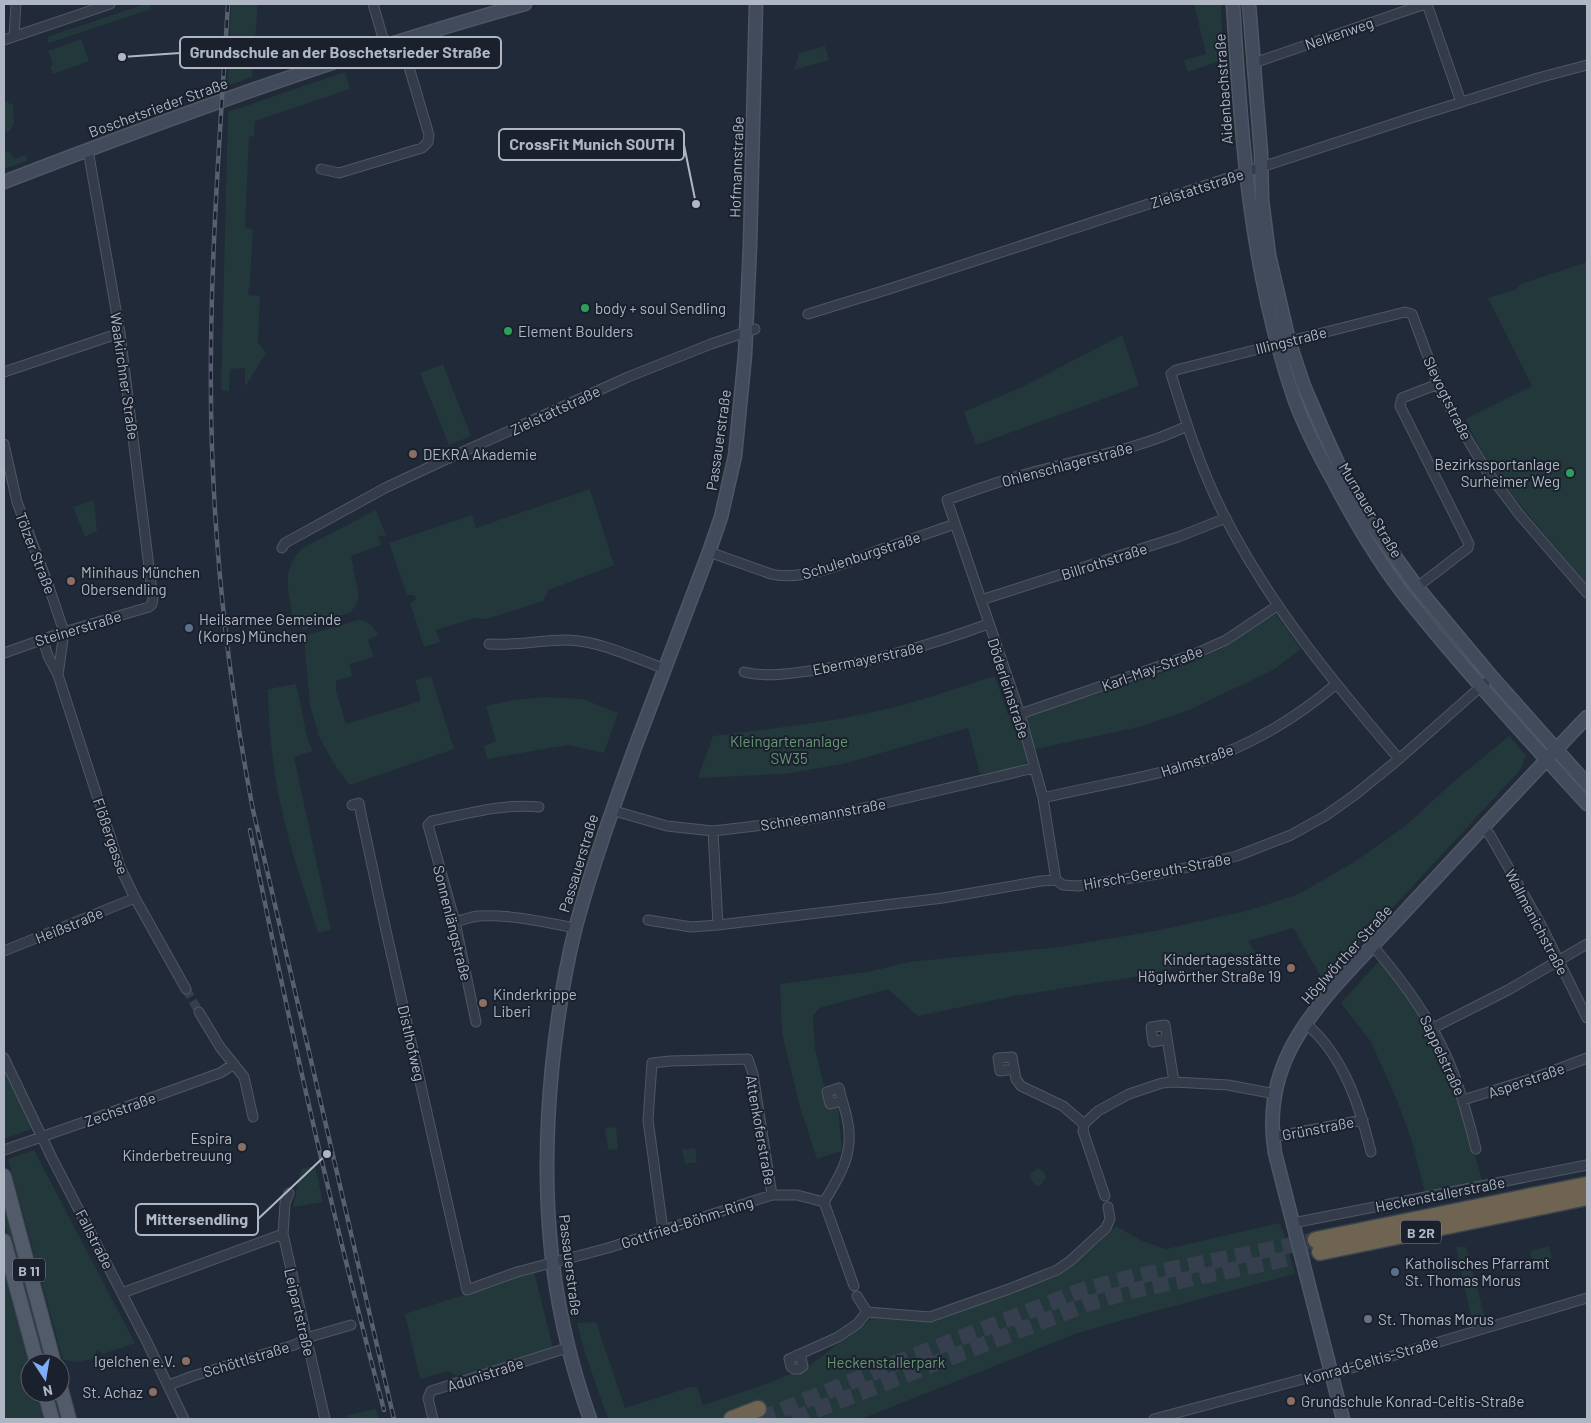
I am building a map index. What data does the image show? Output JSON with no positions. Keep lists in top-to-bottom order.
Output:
{
  "streets": {
    "highway": ["Heckenstallerstraße", "B 2R"],
    "main road": [
      "Aidenbachstraße",
      "Boschetsrieder Straße",
      "Hofmannstraße",
      "Passauerstraße",
      "Murnauer Straße",
      "Höglwörther Straße",
      "B 11"
    ],
    "street": [
      "Nelkenweg",
      "Zielstattstraße",
      "Illingstraße",
      "Waakirchner Straße",
      "Slevogtstraße",
      "Ohlenschlagerstraße",
      "Tölzer Straße",
      "Schulenburgstraße",
      "Billrothstraße",
      "Steinerstraße",
      "Ebermayerstraße",
      "Karl-May-Straße",
      "Döderleinstraße",
      "Halmstraße",
      "Schneemannstraße",
      "Flößergasse",
      "Hirsch-Gereuth-Straße",
      "Wallmenichstraße",
      "Sonnenlängstraße",
      "Heißstraße",
      "Distlhofweg",
      "Sappelstraße",
      "Asperstraße",
      "Zechstraße",
      "Grünstraße",
      "Attenkoferstraße",
      "Gottfried-Böhm-Ring",
      "Fallstraße",
      "Leipartstraße",
      "Schöttlstraße",
      "Konrad-Celtis-Straße",
      "Adunistraße"
    ]
  },
  "crossings": [
    ["Aidenbachstraße", "Zielstattstraße"],
    ["Aidenbachstraße", "Murnauer Straße"],
    ["Boschetsrieder Straße", "Waakirchner Straße"],
    ["Hofmannstraße", "Zielstattstraße"],
    ["Hofmannstraße", "Passauerstraße"],
    ["Zielstattstraße", "Passauerstraße"],
    ["Zielstattstraße", "Murnauer Straße"],
    ["Illingstraße", "Slevogtstraße"],
    ["Illingstraße", "Ohlenschlagerstraße"],
    ["Illingstraße", "Murnauer Straße"],
    ["Waakirchner Straße", "Steinerstraße"],
    ["Passauerstraße", "Schulenburgstraße"],
    ["Passauerstraße", "Schneemannstraße"],
    ["Passauerstraße", "Gottfried-Böhm-Ring"],
    ["Passauerstraße", "Adunistraße"],
    ["Ohlenschlagerstraße", "Döderleinstraße"],
    ["Murnauer Straße", "Hirsch-Gereuth-Straße"],
    ["Murnauer Straße", "Höglwörther Straße"],
    ["Tölzer Straße", "Steinerstraße"],
    ["Tölzer Straße", "Flößergasse"],
    ["Schulenburgstraße", "Döderleinstraße"],
    ["Billrothstraße", "Döderleinstraße"],
    ["Steinerstraße", "Flößergasse"],
    ["Ebermayerstraße", "Döderleinstraße"],
    ["Karl-May-Straße", "Döderleinstraße"],
    ["Döderleinstraße", "Halmstraße"],
    ["Döderleinstraße", "Schneemannstraße"],
    ["Döderleinstraße", "Hirsch-Gereuth-Straße"],
    ["Flößergasse", "Heißstraße"],
    ["Wallmenichstraße", "Höglwörther Straße"],
    ["Höglwörther Straße", "Sappelstraße"],
    ["Höglwörther Straße", "Grünstraße"],
    ["Höglwörther Straße", "Heckenstallerstraße"],
    ["Höglwörther Straße", "Konrad-Celtis-Straße"],
    ["Distlhofweg", "Gottfried-Böhm-Ring"],
    ["Sappelstraße", "Asperstraße"],
    ["Zechstraße", "Fallstraße"],
    ["Attenkoferstraße", "Gottfried-Böhm-Ring"],
    ["Heckenstallerstraße", "B 2R"],
    ["Fallstraße", "Schöttlstraße"],
    ["Leipartstraße", "Schöttlstraße"]
  ],
  "parks": ["Kleingartenanlage SW35", "Heckenstallerpark"],
  "places": [
    "Grundschule an der Boschetsrieder Straße",
    "CrossFit Munich SOUTH",
    "body + soul Sendling",
    "Element Boulders",
    "DEKRA Akademie",
    "Bezirkssportanlage Surheimer Weg",
    "Minihaus München Obersendling",
    "Heilsarmee Gemeinde (Korps) München",
    "Kindertagesstätte Höglwörther Straße 19",
    "Kinderkrippe Liberi",
    "Espira Kinderbetreuung",
    "Mittersendling",
    "Katholisches Pfarramt St. Thomas Morus",
    "St. Thomas Morus",
    "Igelchen e.V.",
    "St. Achaz",
    "Grundschule Konrad-Celtis-Straße"
  ],
  "north": "bottom"
}
